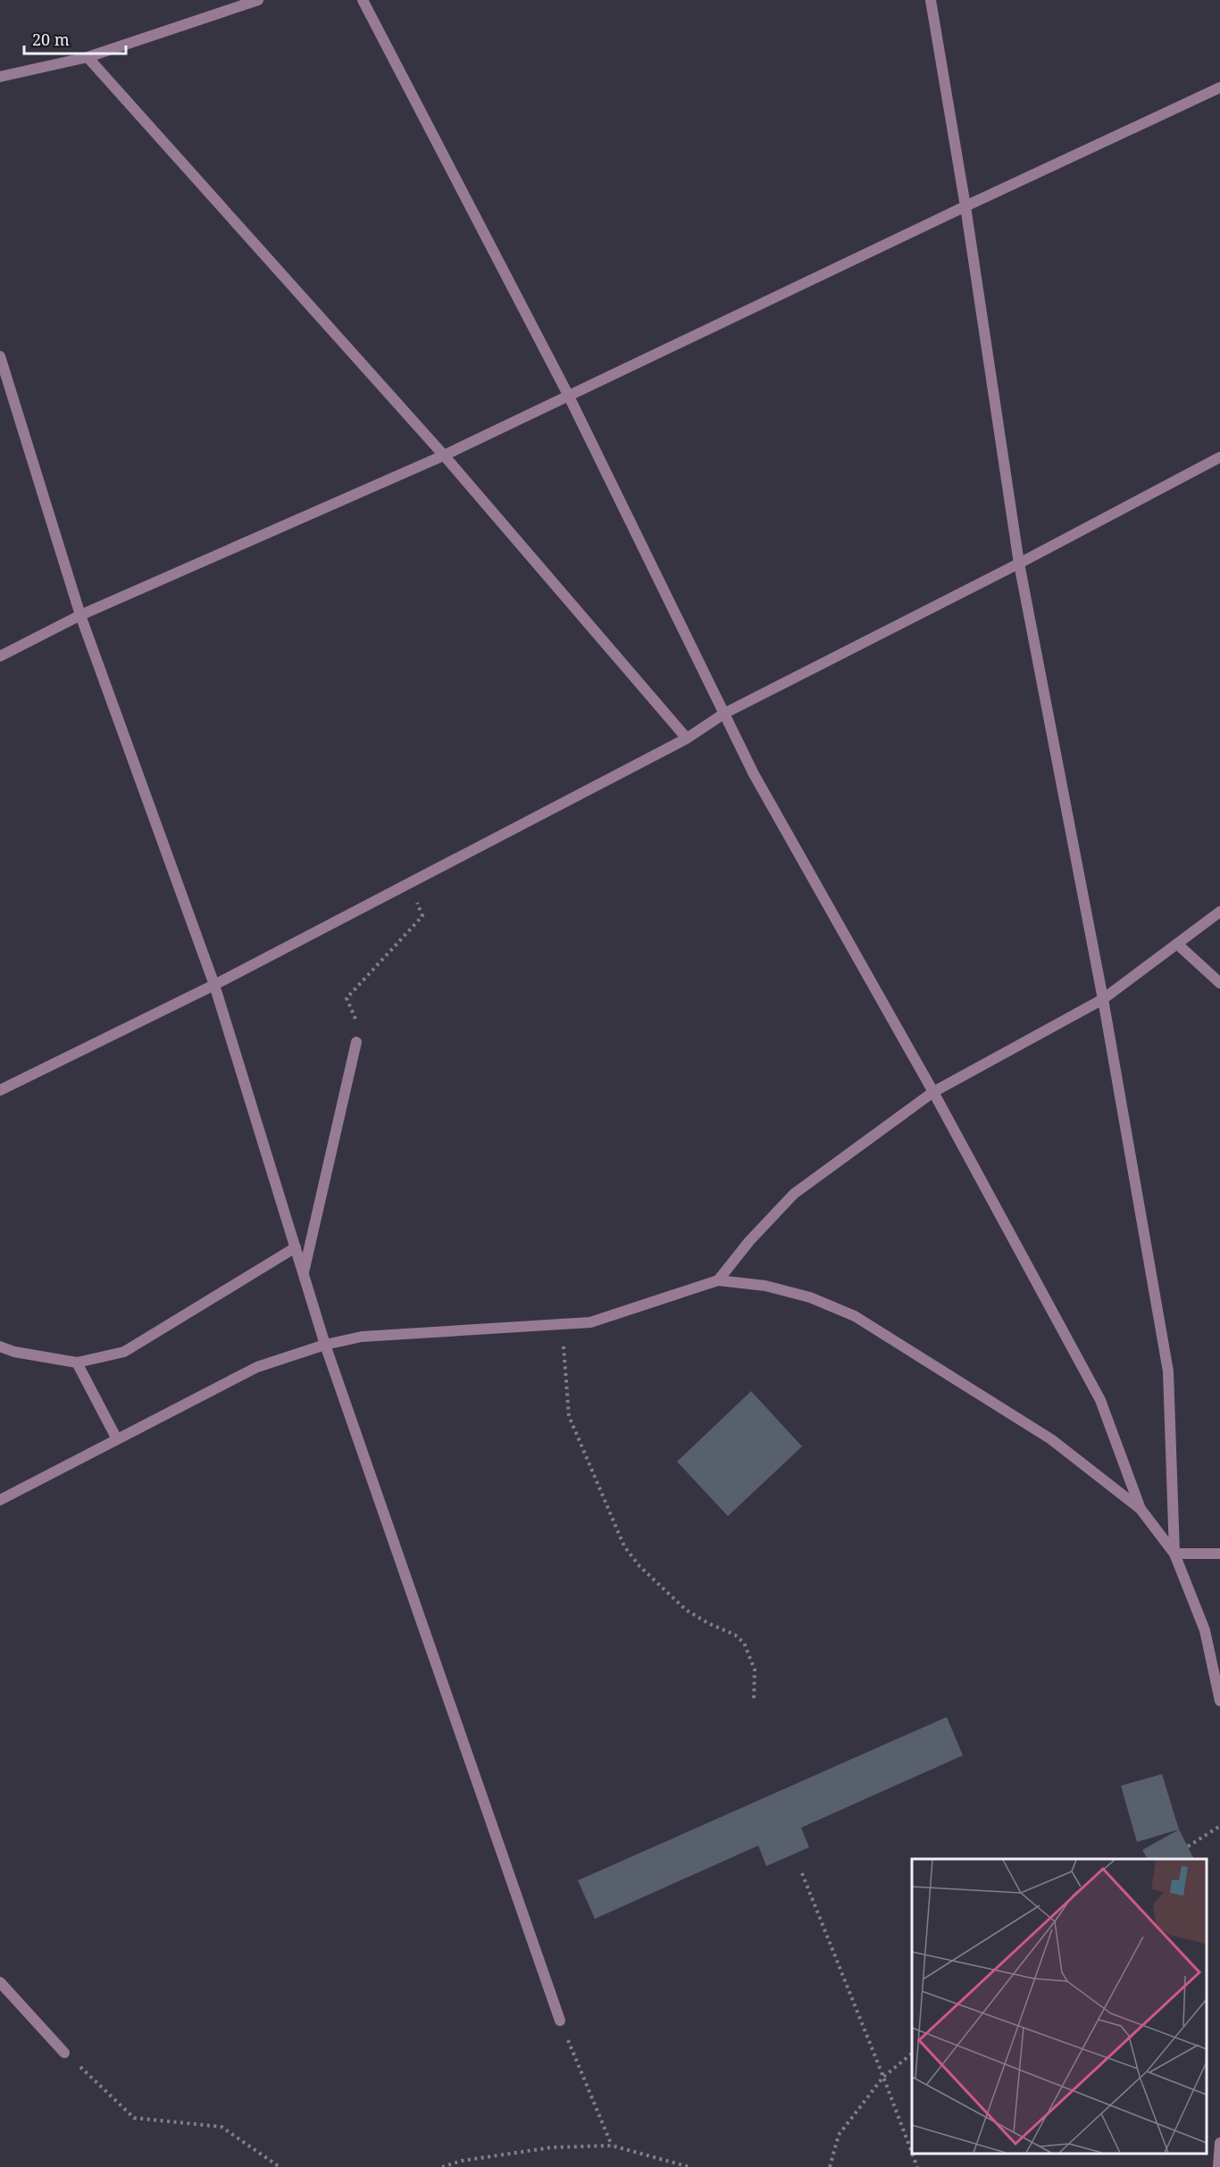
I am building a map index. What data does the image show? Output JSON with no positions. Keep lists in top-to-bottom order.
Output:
{
  "scale_bar": "20 m"
}
